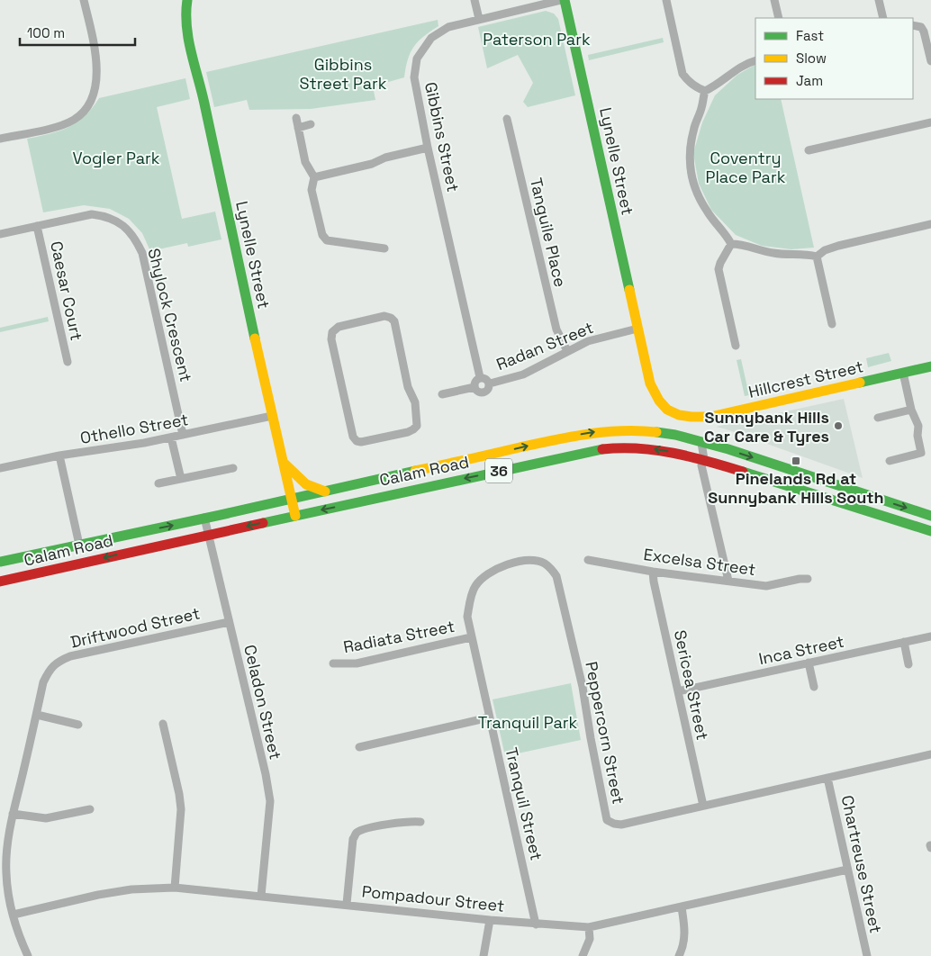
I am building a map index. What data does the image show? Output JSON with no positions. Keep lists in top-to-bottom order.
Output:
{
  "streets": {
    "main road": [
      "Lynelle Street",
      "Hillcrest Street",
      "Calam Road",
      "36"
    ],
    "street": [
      "Gibbins Street",
      "Tanguile Place",
      "Caesar Court",
      "Shylock Crescent",
      "Radan Street",
      "Othello Street",
      "Excelsa Street",
      "Driftwood Street",
      "Radiata Street",
      "Inca Street",
      "Sericea Street",
      "Celadon Street",
      "Peppercorn Street",
      "Tranquil Street",
      "Chartreuse Street",
      "Pompadour Street"
    ]
  },
  "crossings": [
    ["Gibbins Street", "Radan Street"],
    ["Lynelle Street", "Radan Street"],
    ["Lynelle Street", "Hillcrest Street"],
    ["Lynelle Street", "Othello Street"],
    ["Lynelle Street", "Calam Road"],
    ["Tanguile Place", "Radan Street"],
    ["Caesar Court", "Shylock Crescent"],
    ["Shylock Crescent", "Othello Street"],
    ["Radan Street", "Hillcrest Street"],
    ["Calam Road", "36"],
    ["Calam Road", "Celadon Street"],
    ["Excelsa Street", "Sericea Street"],
    ["Driftwood Street", "Celadon Street"],
    ["Driftwood Street", "Pompadour Street"],
    ["Radiata Street", "Peppercorn Street"],
    ["Radiata Street", "Tranquil Street"],
    ["Inca Street", "Sericea Street"],
    ["Sericea Street", "Peppercorn Street"],
    ["Celadon Street", "Pompadour Street"],
    ["Peppercorn Street", "Tranquil Street"],
    ["Peppercorn Street", "Chartreuse Street"],
    ["Tranquil Street", "Pompadour Street"],
    ["Chartreuse Street", "Pompadour Street"]
  ],
  "parks": [
    "Paterson Park",
    "Gibbins Street Park",
    "Vogler Park",
    "Coventry Place Park",
    "Tranquil Park"
  ],
  "places": {
    "other": ["Sunnybank Hills Car Care & Tyres"],
    "transit": ["Pinelands Rd at Sunnybank Hills South"]
  },
  "legend": ["Fast", "Slow", "Jam"],
  "scale_bar": "100 m"
}
